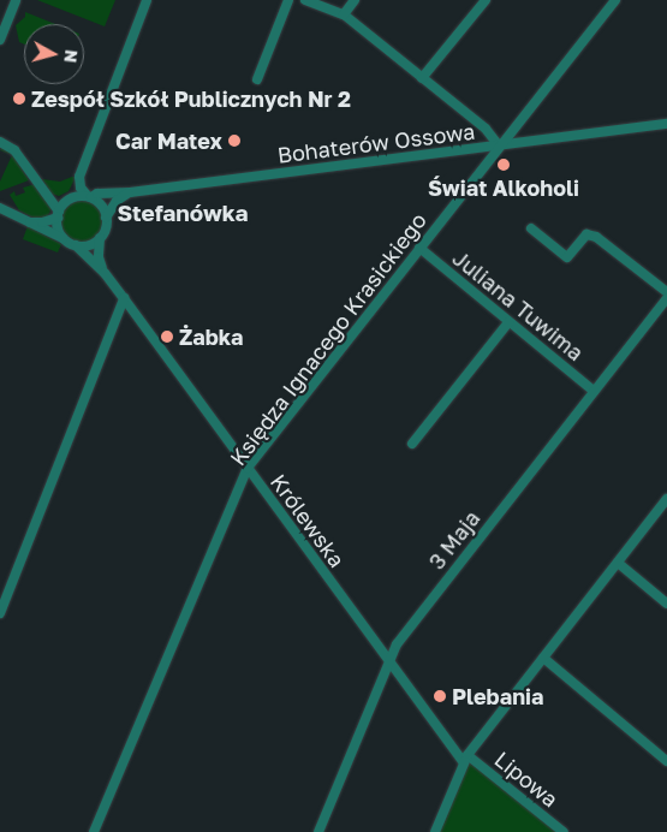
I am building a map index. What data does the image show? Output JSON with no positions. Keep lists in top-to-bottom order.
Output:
{
  "streets": {
    "street": [
      "Bohaterów Ossowa",
      "Juliana Tuwima",
      "Księdza Ignacego Krasickiego",
      "Królewska",
      "3 Maja",
      "Lipowa"
    ]
  },
  "crossings": [
    ["Bohaterów Ossowa", "Księdza Ignacego Krasickiego"],
    ["Bohaterów Ossowa", "Królewska"],
    ["Juliana Tuwima", "Księdza Ignacego Krasickiego"],
    ["Juliana Tuwima", "3 Maja"],
    ["Księdza Ignacego Krasickiego", "Królewska"],
    ["Królewska", "3 Maja"],
    ["Królewska", "Lipowa"]
  ],
  "districts": ["Stefanówka"],
  "places": [
    "Zespół Szkół Publicznych Nr 2",
    "Car Matex",
    "Świat Alkoholi",
    "Żabka",
    "Plebania"
  ],
  "north": "right"
}
